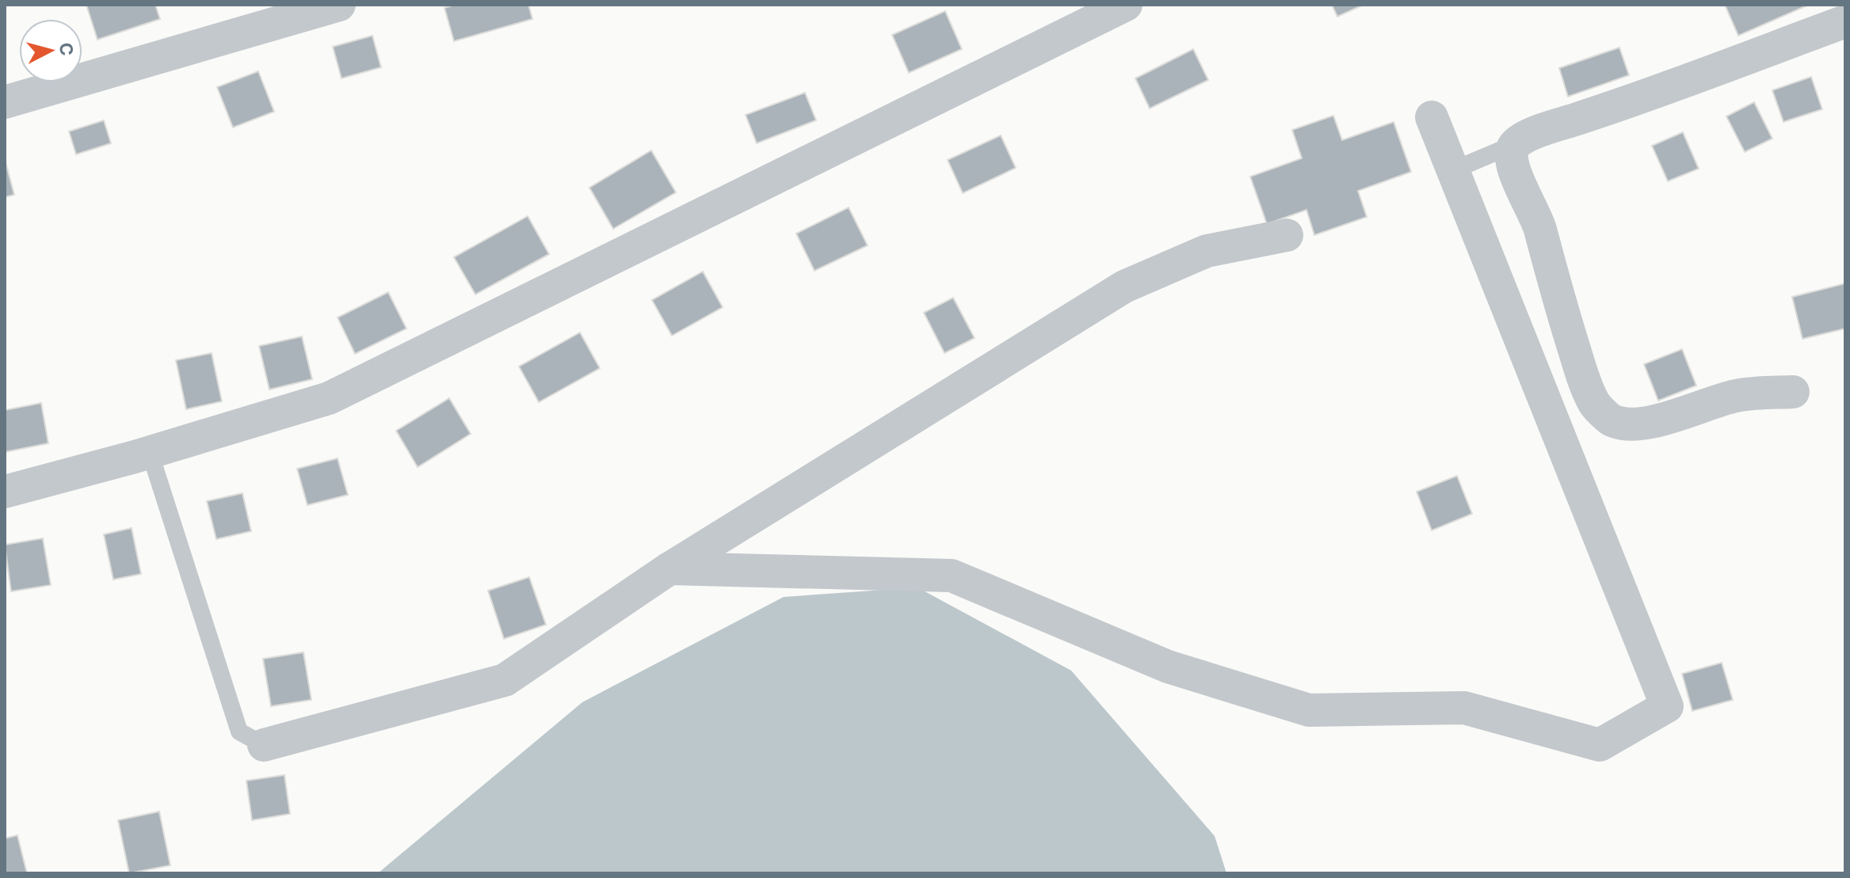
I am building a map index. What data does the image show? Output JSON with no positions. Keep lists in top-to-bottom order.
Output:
{
  "north": "right"
}
